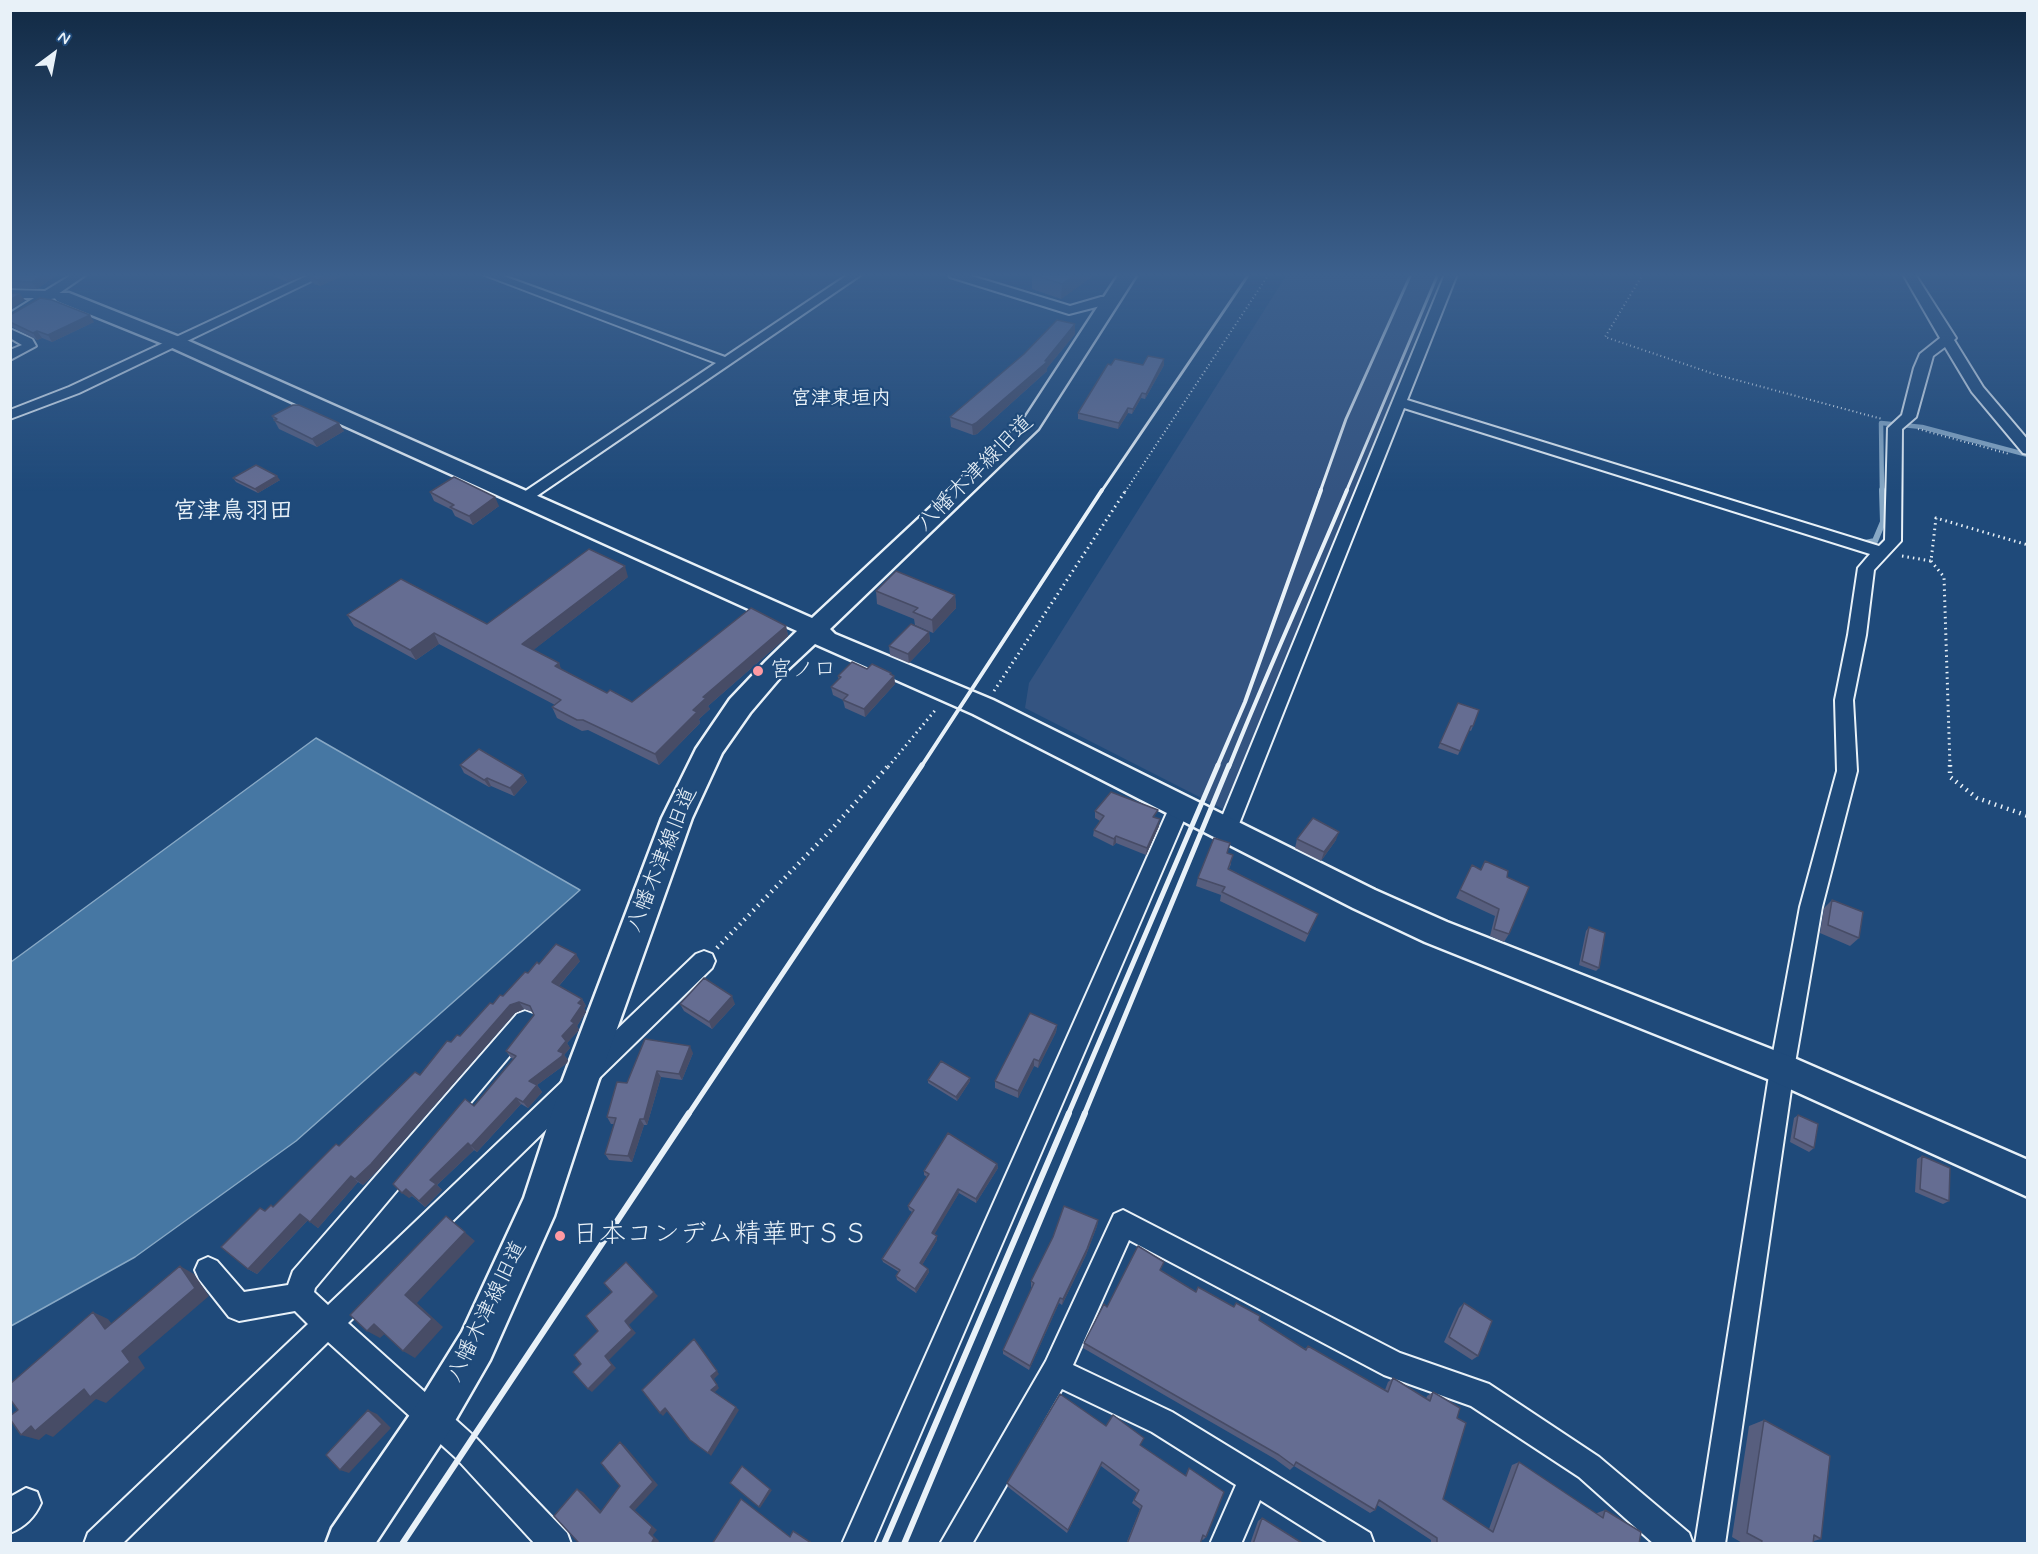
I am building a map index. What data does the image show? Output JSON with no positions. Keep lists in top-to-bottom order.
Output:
{
  "streets": {
    "street": ["八幡木津線旧道"]
  },
  "districts": ["宮津東垣内", "宮津鳥羽田"],
  "places": ["宮ノ口", "日本コンデム精華町ＳＳ"],
  "north": "top right"
}
